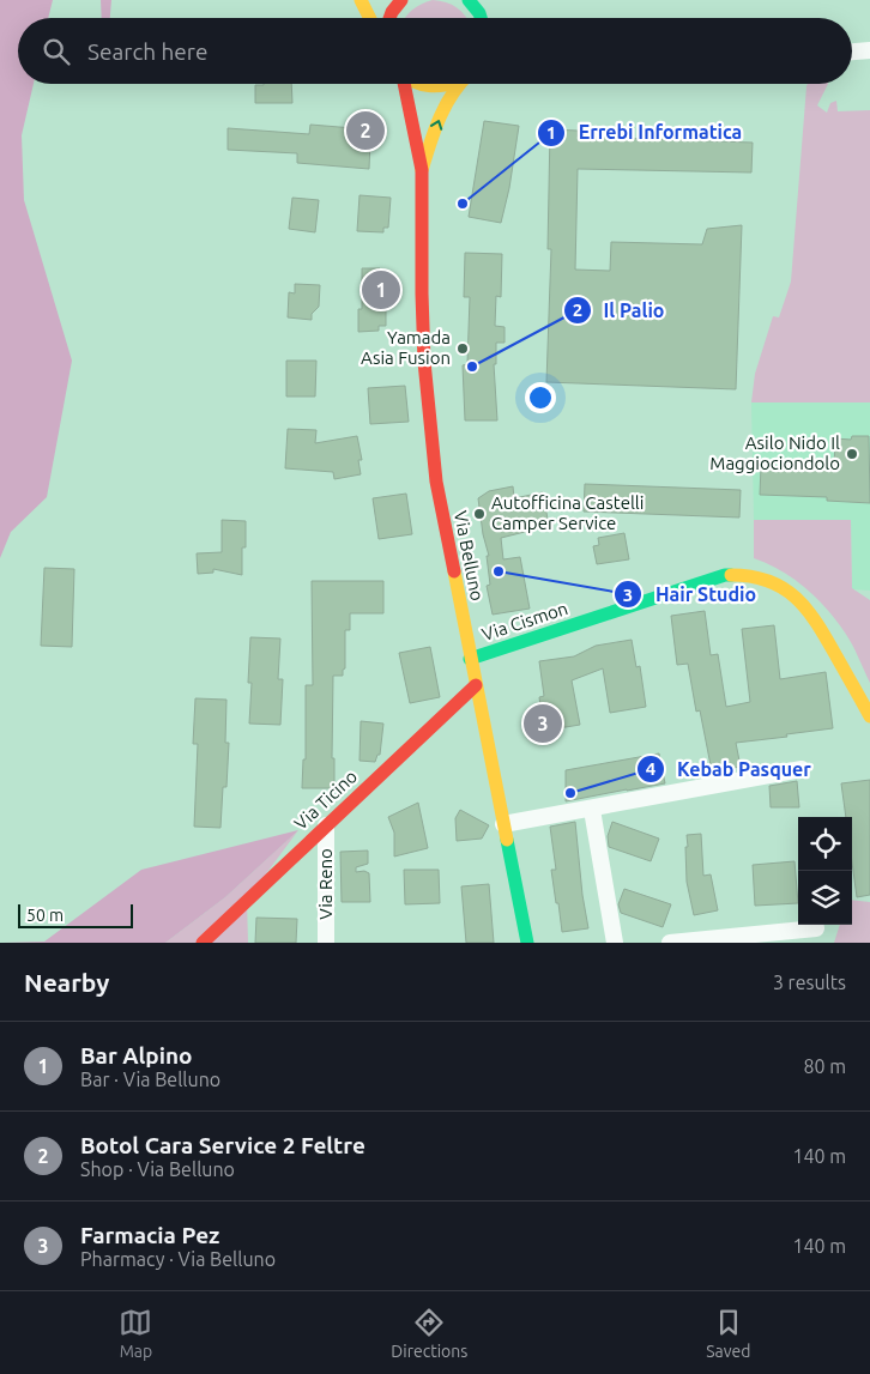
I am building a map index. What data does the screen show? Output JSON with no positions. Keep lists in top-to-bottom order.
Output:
{
  "streets": {
    "main road": ["Via Belluno", "Via Cismon", "Via Ticino"],
    "street": ["Via Reno"]
  },
  "crossings": [
    ["Via Belluno", "Via Cismon"],
    ["Via Belluno", "Via Ticino"],
    ["Via Ticino", "Via Reno"]
  ],
  "places": [
    "Errebi Informatica",
    "Yamada Asia Fusion",
    "Il Palio",
    "Asilo Nido Il Maggiociondolo",
    "Autofficina Castelli Camper Service",
    "Hair Studio",
    "Kebab Pasquer"
  ],
  "scale_bar": "50 m",
  "page": {
    "search": "Search here",
    "pins": ["2", "1", "3"],
    "scale": "50 m",
    "heading": ["Nearby", "3 results"],
    "list": [
      {
        "mark": "1",
        "name": "Bar Alpino",
        "note": "Bar · Via Belluno",
        "value": "80 m"
      },
      {
        "mark": "2",
        "name": "Botol Cara Service 2 Feltre",
        "note": "Shop · Via Belluno",
        "value": "140 m"
      },
      {
        "mark": "3",
        "name": "Farmacia Pez",
        "note": "Pharmacy · Via Belluno",
        "value": "140 m"
      }
    ],
    "nav": ["Map", "Directions", "Saved"]
  }
}
